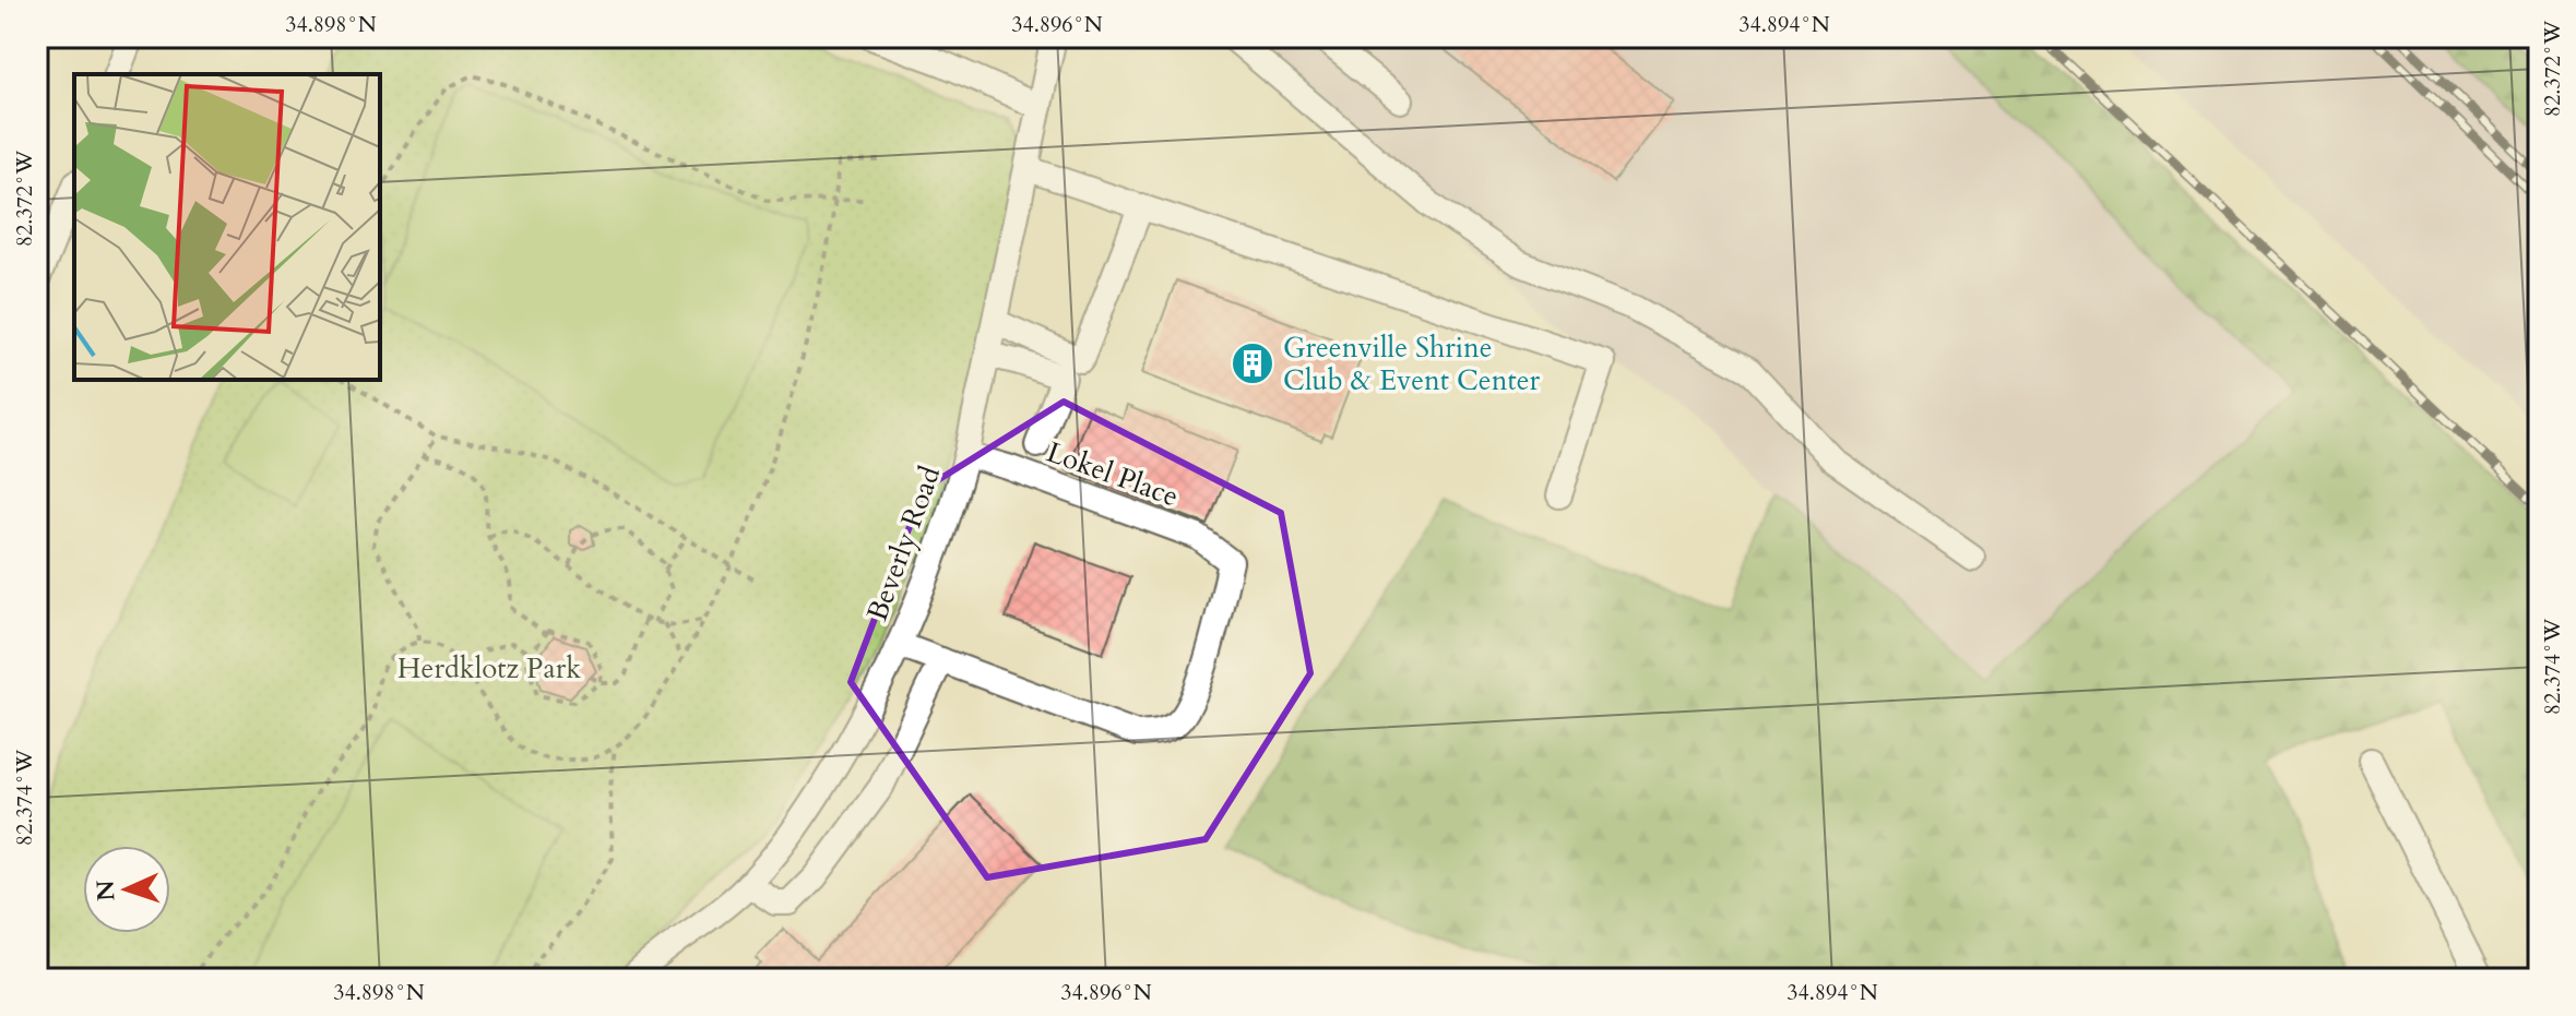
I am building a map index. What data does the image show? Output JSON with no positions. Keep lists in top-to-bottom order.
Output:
{
  "streets": {
    "street": ["Lokel Place", "Beverly Road"]
  },
  "crossings": [
    ["Lokel Place", "Beverly Road"]
  ],
  "parks": ["Herdklotz Park"],
  "places": {
    "building": ["Greenville Shrine Club & Event Center"]
  },
  "north": "left",
  "coordinates": [
    "34.898°N",
    "34.896°N",
    "34.894°N",
    "82.372°W",
    "82.374°W"
  ]
}
